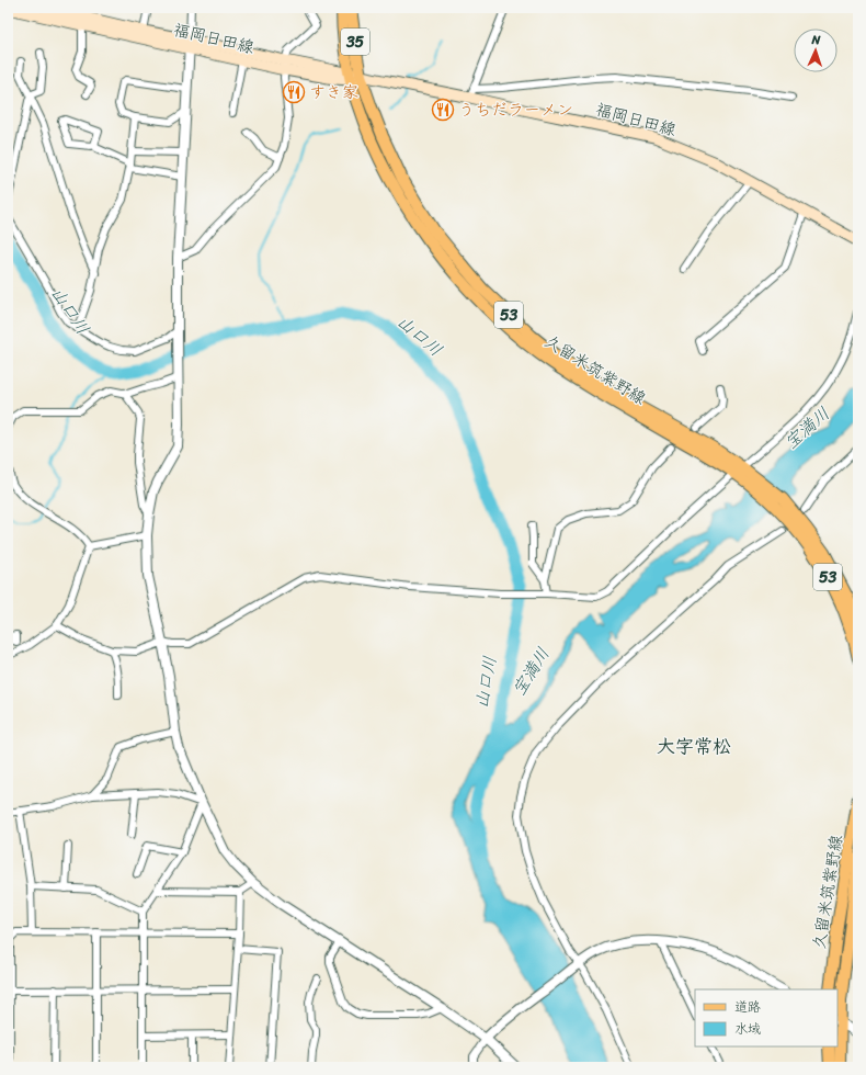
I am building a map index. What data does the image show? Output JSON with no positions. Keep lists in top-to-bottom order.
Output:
{
  "streets": {
    "main road": [
      "福岡日田線",
      "35",
      "53",
      "久留米筑紫野線"
    ]
  },
  "crossings": [
    ["福岡日田線", "35"],
    ["福岡日田線", "久留米筑紫野線"],
    ["35", "久留米筑紫野線"]
  ],
  "districts": ["大字常松"],
  "water": ["山口川", "宝満川"],
  "places": {
    "restaurant": ["すき家", "うちだラーメン"]
  },
  "legend": ["道路", "水域"],
  "north": "top"
}
